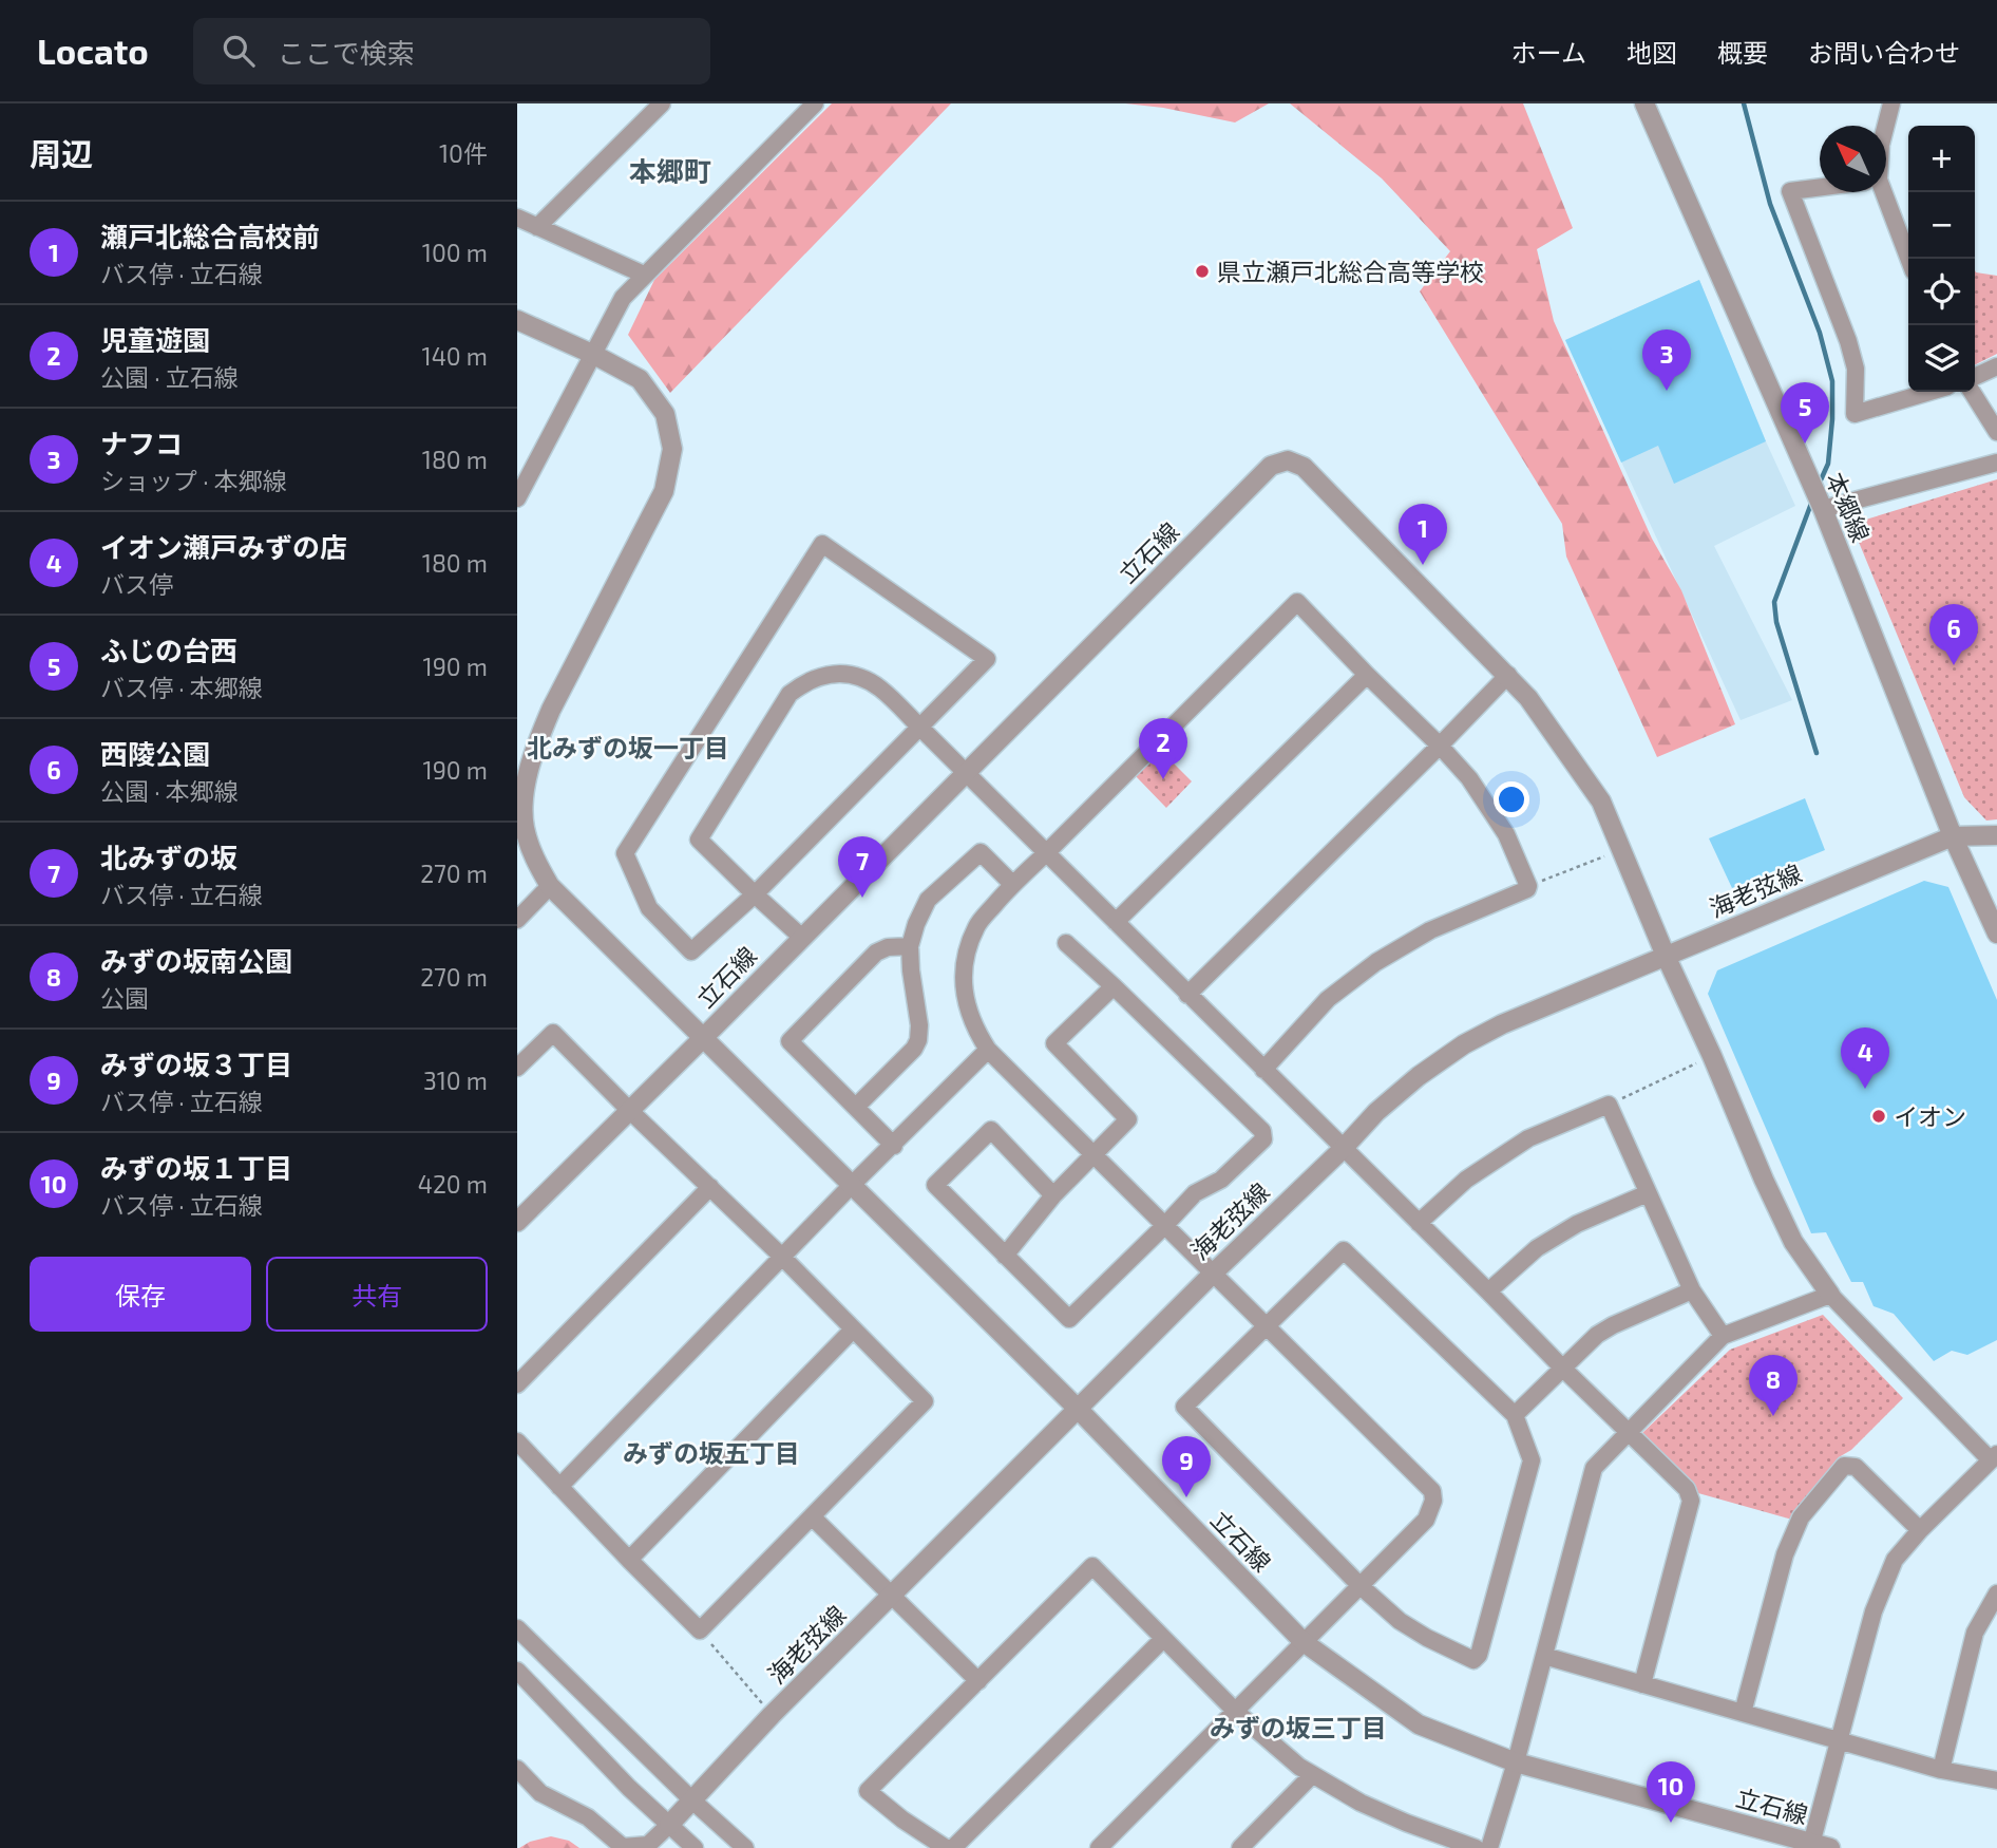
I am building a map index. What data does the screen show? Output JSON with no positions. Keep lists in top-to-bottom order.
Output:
{
  "streets": {
    "street": ["本郷線", "立石線", "海老弦線"]
  },
  "crossings": [
    ["本郷線", "海老弦線"],
    ["立石線", "海老弦線"]
  ],
  "districts": [
    "本郷町",
    "北みずの坂一丁目",
    "みずの坂五丁目",
    "みずの坂三丁目"
  ],
  "places": ["県立瀬戸北総合高等学校", "イオン"],
  "north": "top left",
  "page": {
    "header": "Locato",
    "search": "ここで検索",
    "nav": [
      "ホーム",
      "地図",
      "概要",
      "お問い合わせ"
    ],
    "heading": ["周辺", "10件"],
    "map_buttons": ["+", "−"],
    "list": [
      {
        "mark": "1",
        "name": "瀬戸北総合高校前",
        "note": "バス停 · 立石線",
        "value": "100 m"
      },
      {
        "mark": "2",
        "name": "児童遊園",
        "note": "公園 · 立石線",
        "value": "140 m"
      },
      {
        "mark": "3",
        "name": "ナフコ",
        "note": "ショップ · 本郷線",
        "value": "180 m"
      },
      {
        "mark": "4",
        "name": "イオン瀬戸みずの店",
        "note": "バス停",
        "value": "180 m"
      },
      {
        "mark": "5",
        "name": "ふじの台西",
        "note": "バス停 · 本郷線",
        "value": "190 m"
      },
      {
        "mark": "6",
        "name": "西陵公園",
        "note": "公園 · 本郷線",
        "value": "190 m"
      },
      {
        "mark": "7",
        "name": "北みずの坂",
        "note": "バス停 · 立石線",
        "value": "270 m"
      },
      {
        "mark": "8",
        "name": "みずの坂南公園",
        "note": "公園",
        "value": "270 m"
      },
      {
        "mark": "9",
        "name": "みずの坂３丁目",
        "note": "バス停 · 立石線",
        "value": "310 m"
      },
      {
        "mark": "10",
        "name": "みずの坂１丁目",
        "note": "バス停 · 立石線",
        "value": "420 m"
      }
    ],
    "pins": [
      "3",
      "5",
      "1",
      "6",
      "2",
      "7",
      "4",
      "8",
      "9",
      "10"
    ],
    "buttons": ["保存", "共有"]
  }
}
